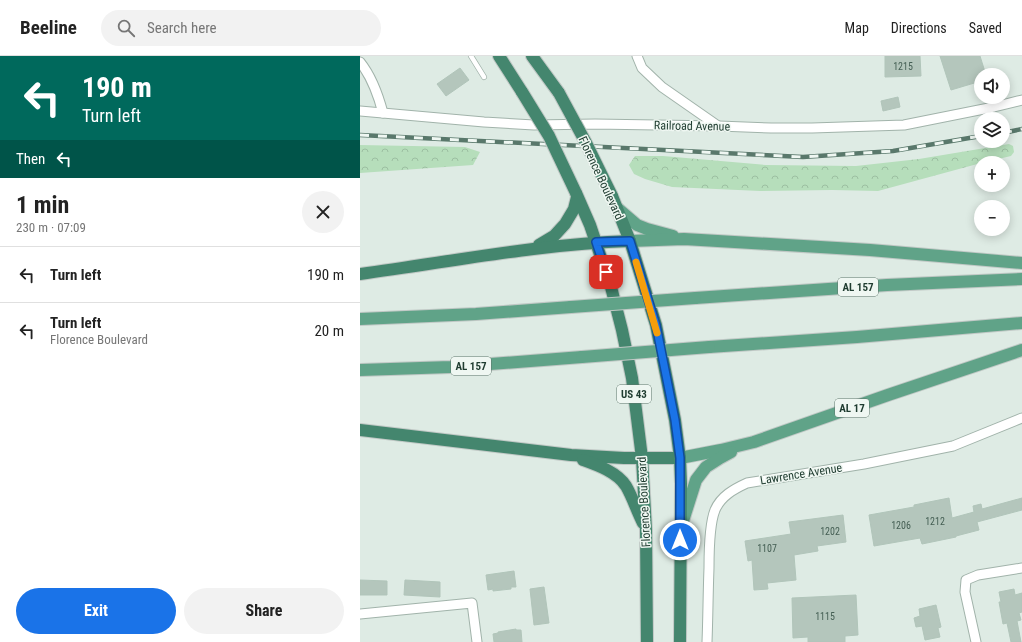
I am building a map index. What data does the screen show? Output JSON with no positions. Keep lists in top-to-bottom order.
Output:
{
  "streets": {
    "highway": ["Florence Boulevard", "US 43", "AL 17"],
    "main road": ["AL 157"],
    "street": ["Railroad Avenue", "Lawrence Avenue"]
  },
  "crossings": [
    ["Florence Boulevard", "AL 17"]
  ],
  "house_numbers": [
    "1215",
    "1212",
    "1206",
    "1202",
    "1107",
    "1115"
  ],
  "page": {
    "header": "Beeline",
    "search": "Search here",
    "nav": ["Map", "Directions", "Saved"],
    "turn": ["190 m", "Turn left"],
    "map_buttons": ["+", "−"],
    "then": "Then",
    "heading": ["1 min", "230 m · 07:09"],
    "list": [
      {
        "name": "Turn left",
        "value": "190 m"
      },
      {
        "name": "Turn left",
        "note": "Florence Boulevard",
        "value": "20 m"
      }
    ],
    "buttons": ["Exit", "Share"]
  }
}
